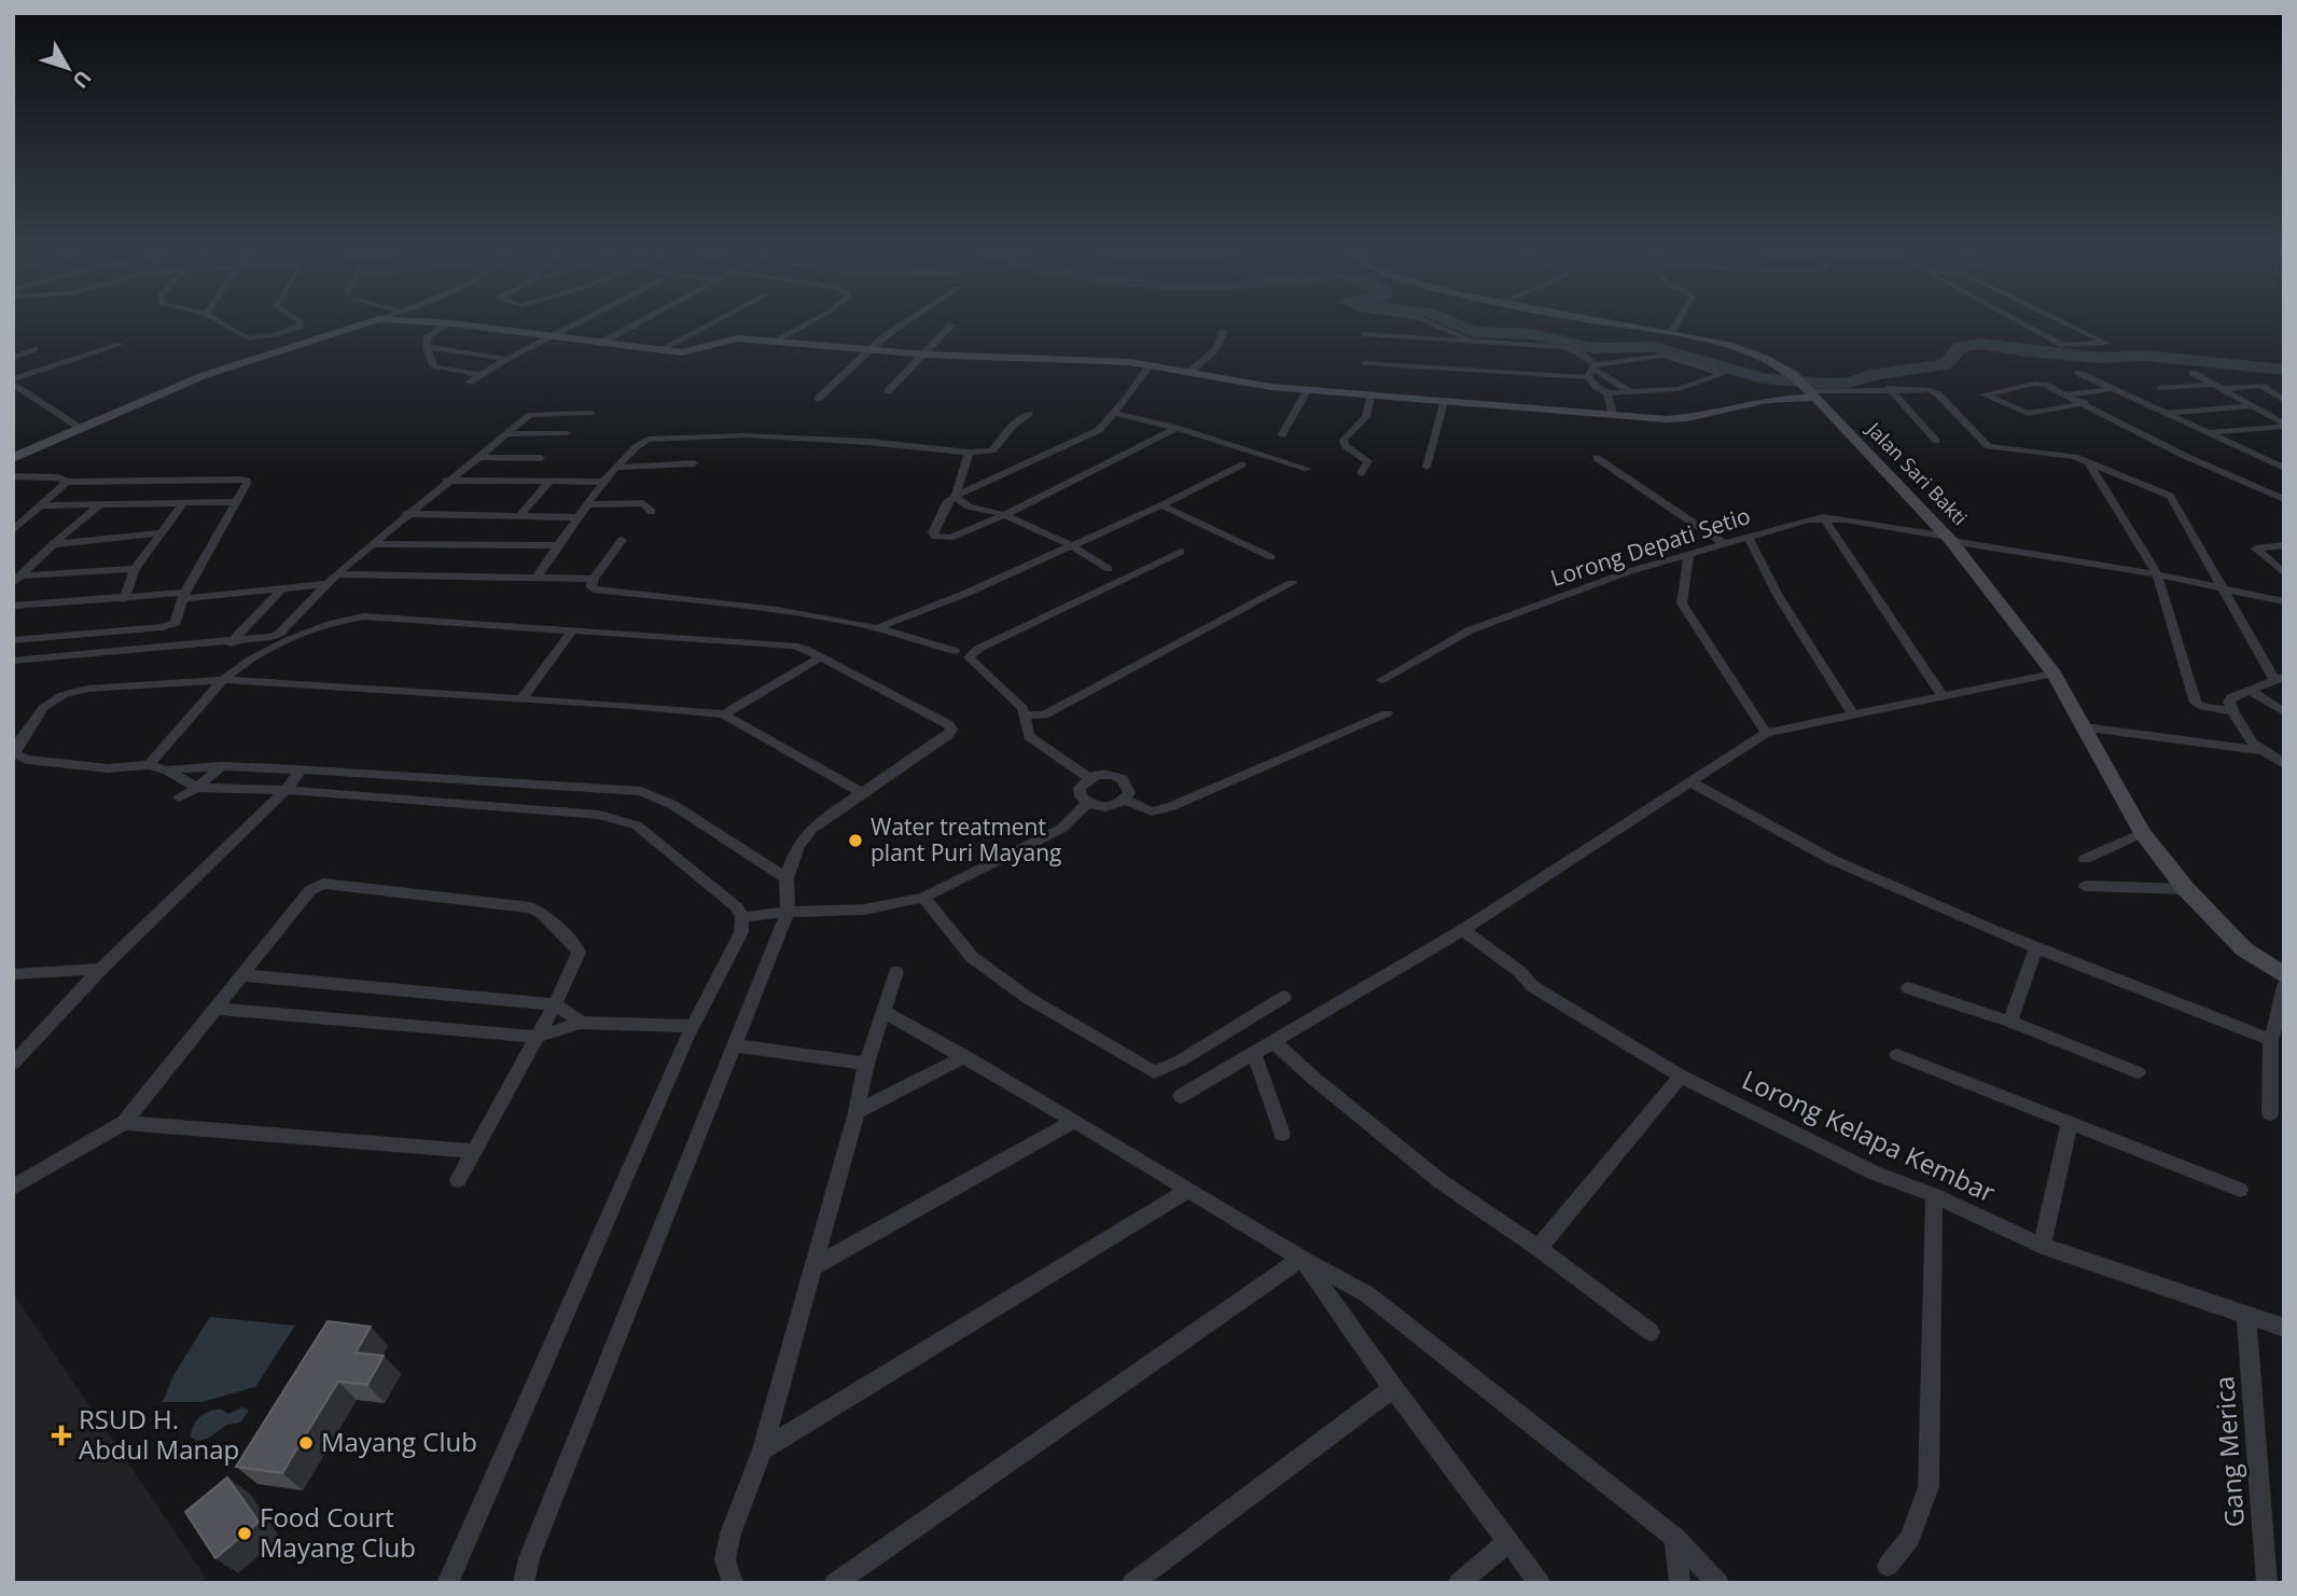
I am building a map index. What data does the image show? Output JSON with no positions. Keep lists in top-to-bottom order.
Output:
{
  "streets": {
    "street": [
      "Jalan Sari Bakti",
      "Lorong Depati Setio",
      "Lorong Kelapa Kembar",
      "Gang Merica"
    ]
  },
  "crossings": [
    ["Jalan Sari Bakti", "Lorong Depati Setio"],
    ["Lorong Kelapa Kembar", "Gang Merica"]
  ],
  "places": {
    "other": ["Water treatment plant Puri Mayang", "Mayang Club", "Food Court Mayang Club"],
    "health": ["RSUD H. Abdul Manap"]
  },
  "north": "bottom right"
}
